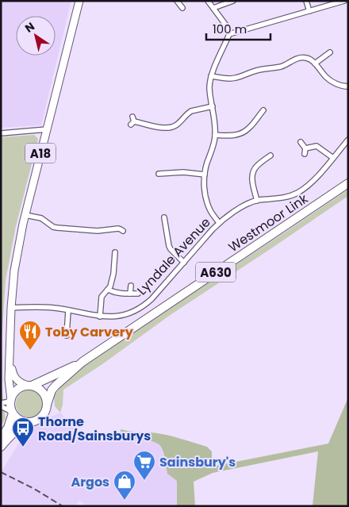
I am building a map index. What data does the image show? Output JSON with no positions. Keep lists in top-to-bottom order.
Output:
{
  "streets": {
    "highway": ["A18", "Westmoor Link", "A630"],
    "street": ["Lyndale Avenue"]
  },
  "crossings": [
    ["A18", "Westmoor Link"],
    ["A18", "Lyndale Avenue"]
  ],
  "places": {
    "restaurant": ["Toby Carvery"],
    "bus stop": ["Thorne Road/Sainsburys"],
    "supermarket": ["Sainsbury's"],
    "shop": ["Argos"]
  },
  "scale_bar": "100 m",
  "north": "top left"
}
